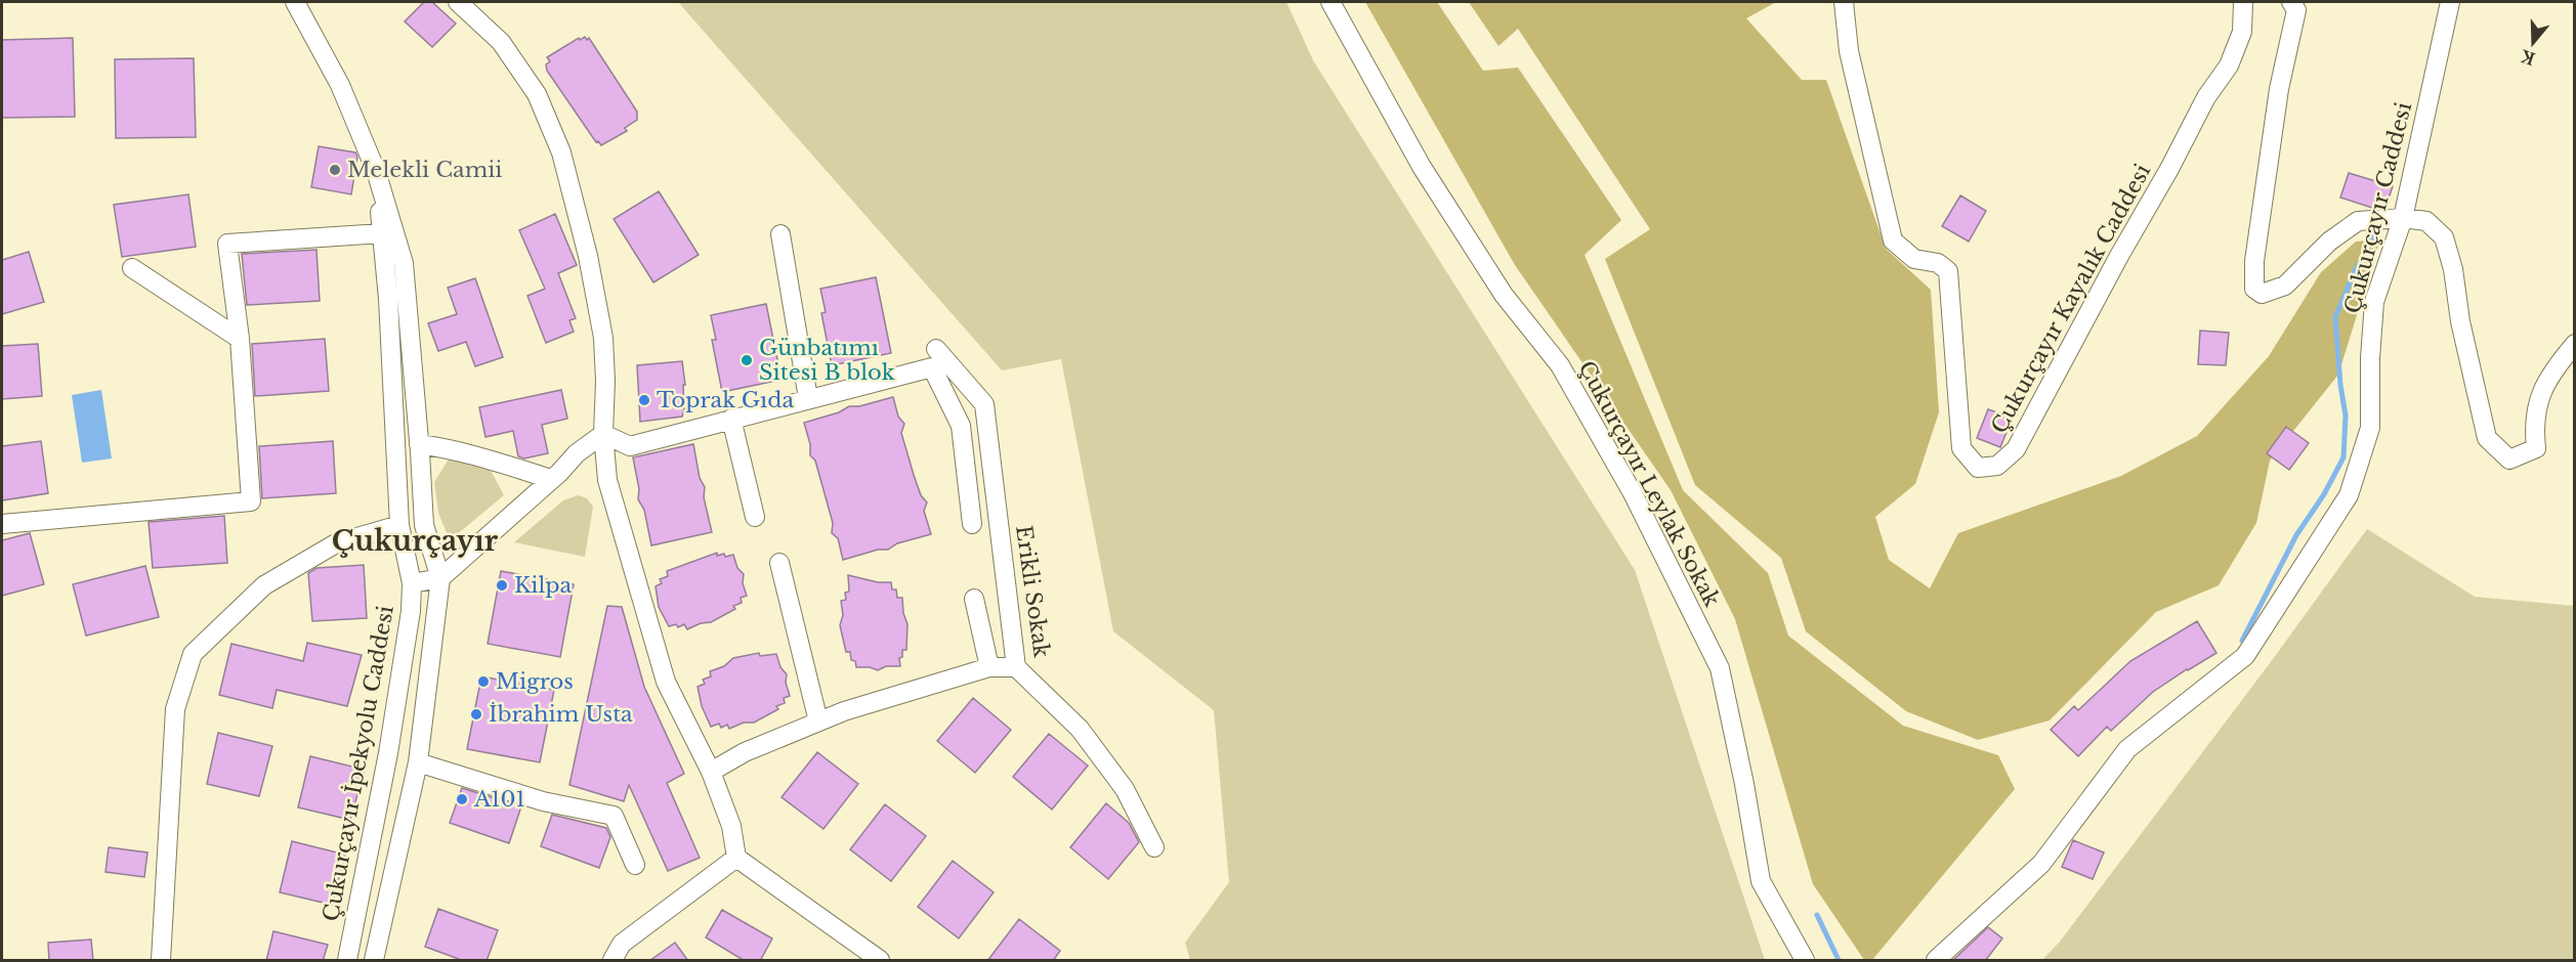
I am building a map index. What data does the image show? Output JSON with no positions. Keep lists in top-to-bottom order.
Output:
{
  "streets": {
    "street": [
      "Çukurçayır Caddesi",
      "Çukurçayır Kayalık Caddesi",
      "Çukurçayır Leylak Sokak",
      "Erikli Sokak",
      "Çukurçayır İpekyolu Caddesi"
    ]
  },
  "districts": ["Çukurçayır"],
  "places": [
    "Melekli Camii",
    "Günbatımı Sitesi B blok",
    "Toprak Gıda",
    "Kilpa",
    "Migros",
    "İbrahim Usta",
    "A101"
  ],
  "north": "bottom"
}
